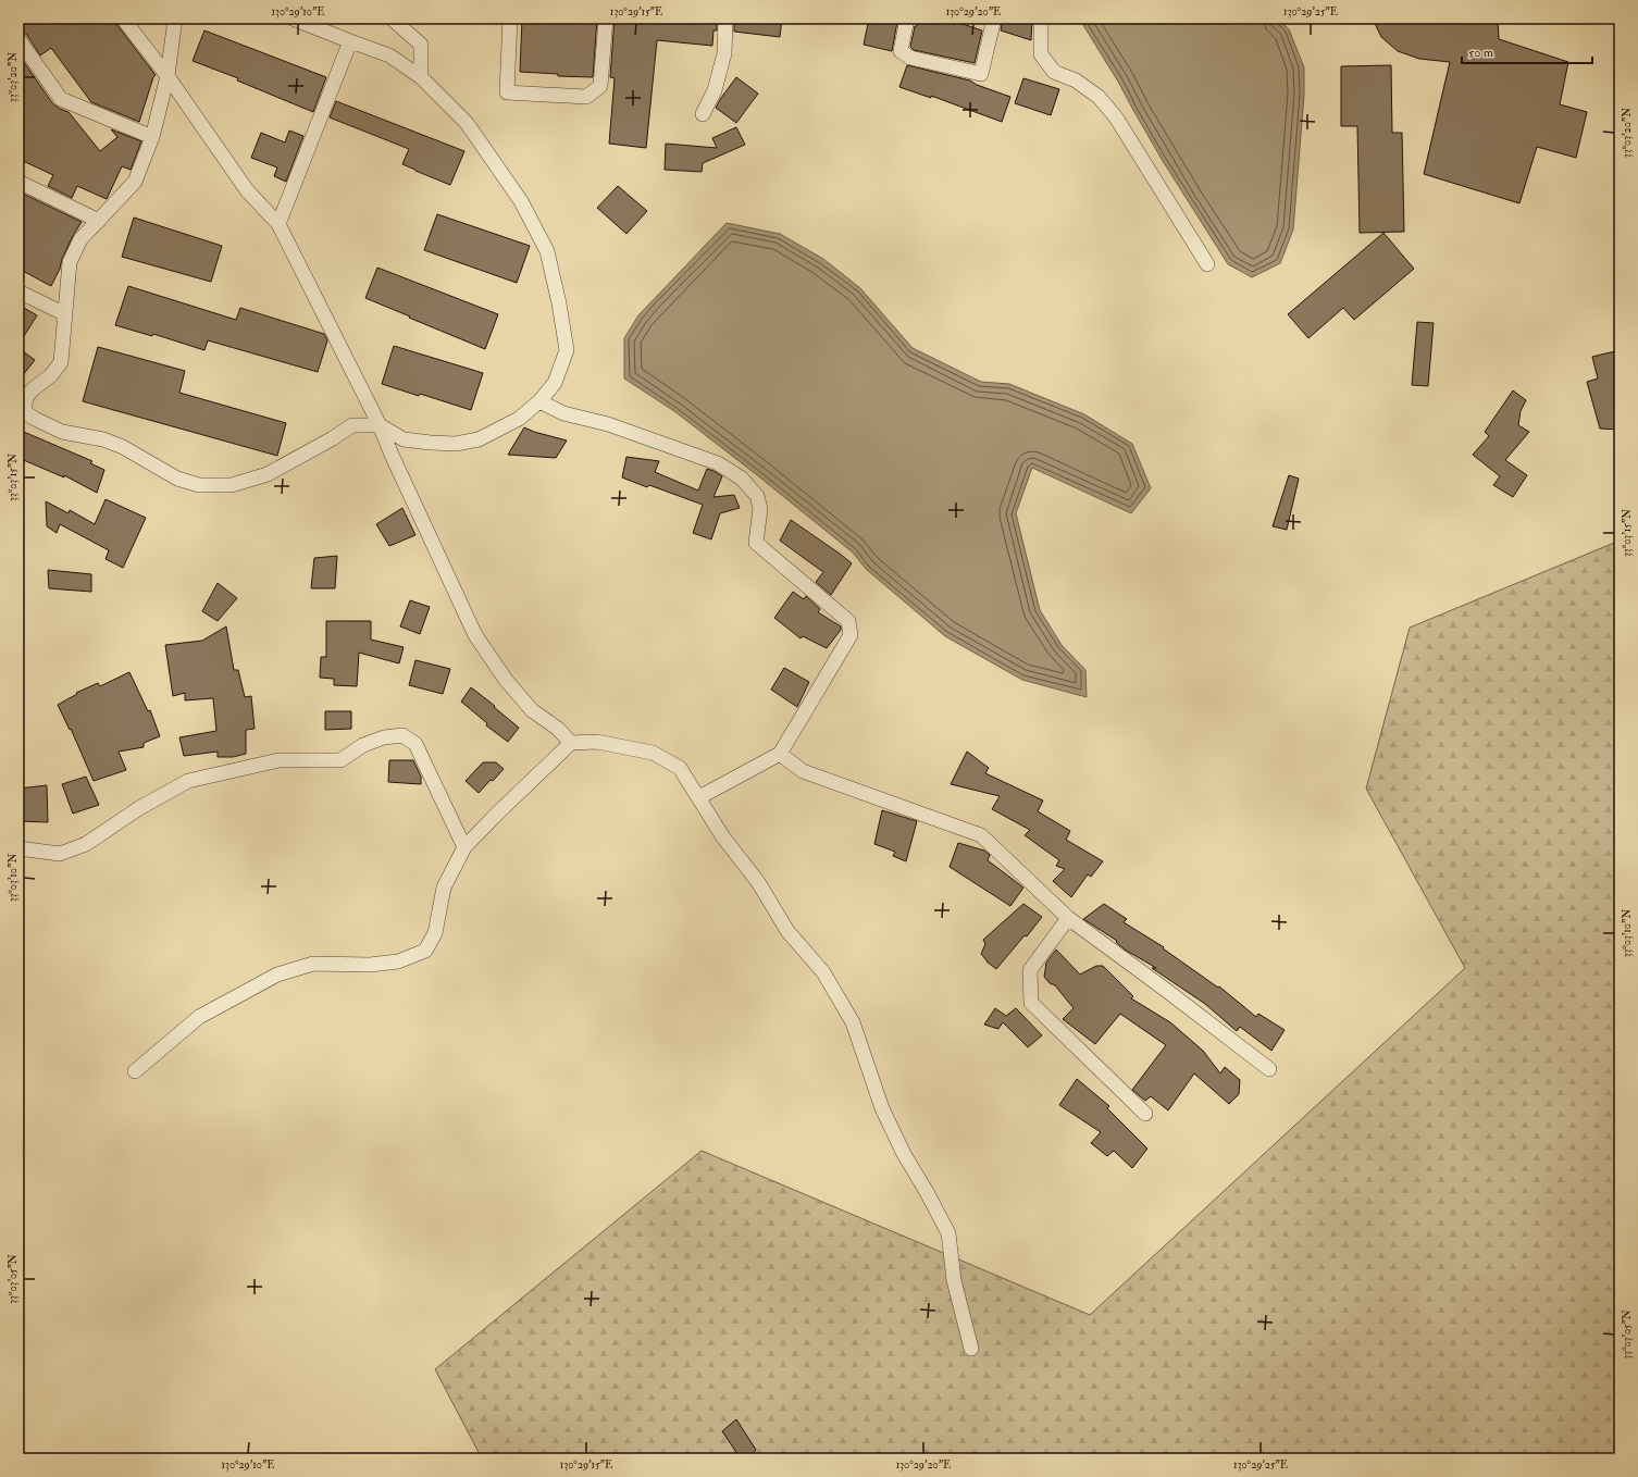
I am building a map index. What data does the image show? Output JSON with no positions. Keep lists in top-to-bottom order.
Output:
{
  "scale_bar": "50 m",
  "coordinates": [
    "130°29'10\"E",
    "130°29'15\"E",
    "130°29'20\"E",
    "130°29'25\"E",
    "33°03'20\"N",
    "33°03'15\"N",
    "33°03'10\"N",
    "33°03'05\"N"
  ]
}
